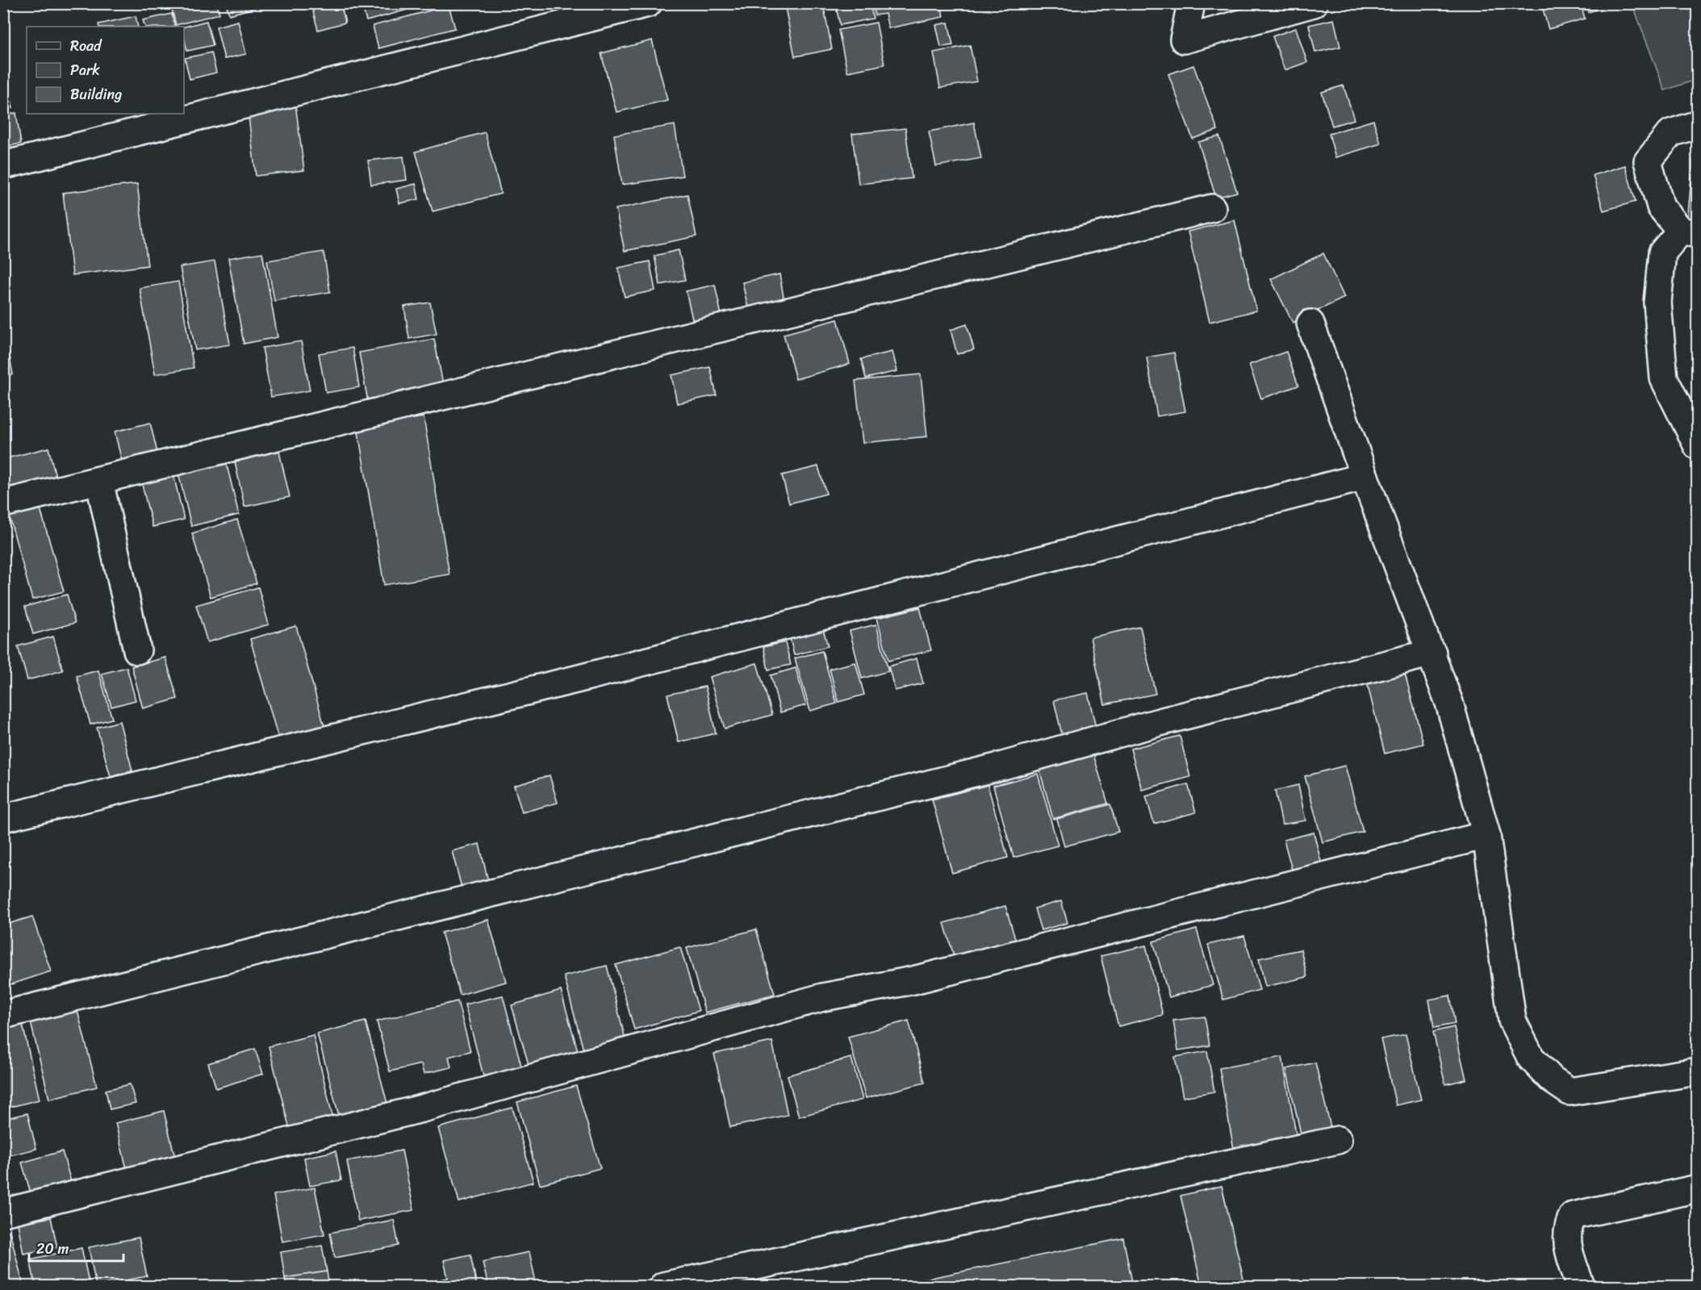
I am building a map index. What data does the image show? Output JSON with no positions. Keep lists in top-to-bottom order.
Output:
{
  "legend": ["Road", "Park", "Building"],
  "scale_bar": "20 m"
}
